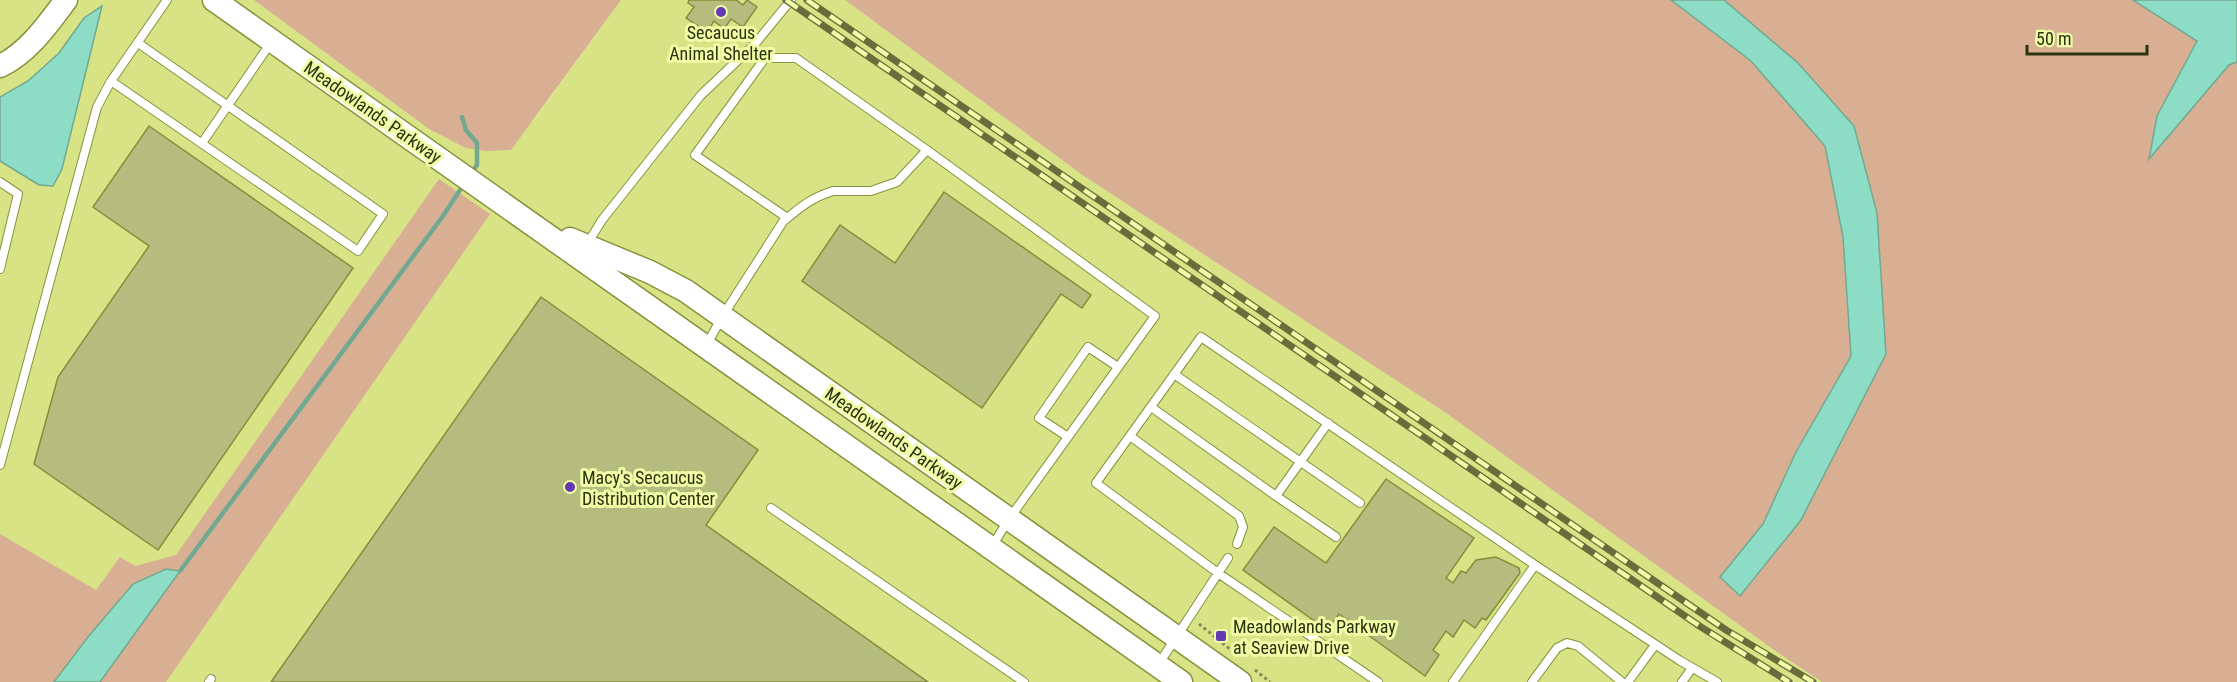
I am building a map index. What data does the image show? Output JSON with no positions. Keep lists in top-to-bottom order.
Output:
{
  "streets": {
    "street": ["Meadowlands Parkway"]
  },
  "places": {
    "other": ["Secaucus Animal Shelter", "Macy's Secaucus Distribution Center"],
    "transit": ["Meadowlands Parkway at Seaview Drive"]
  },
  "scale_bar": "50 m"
}
